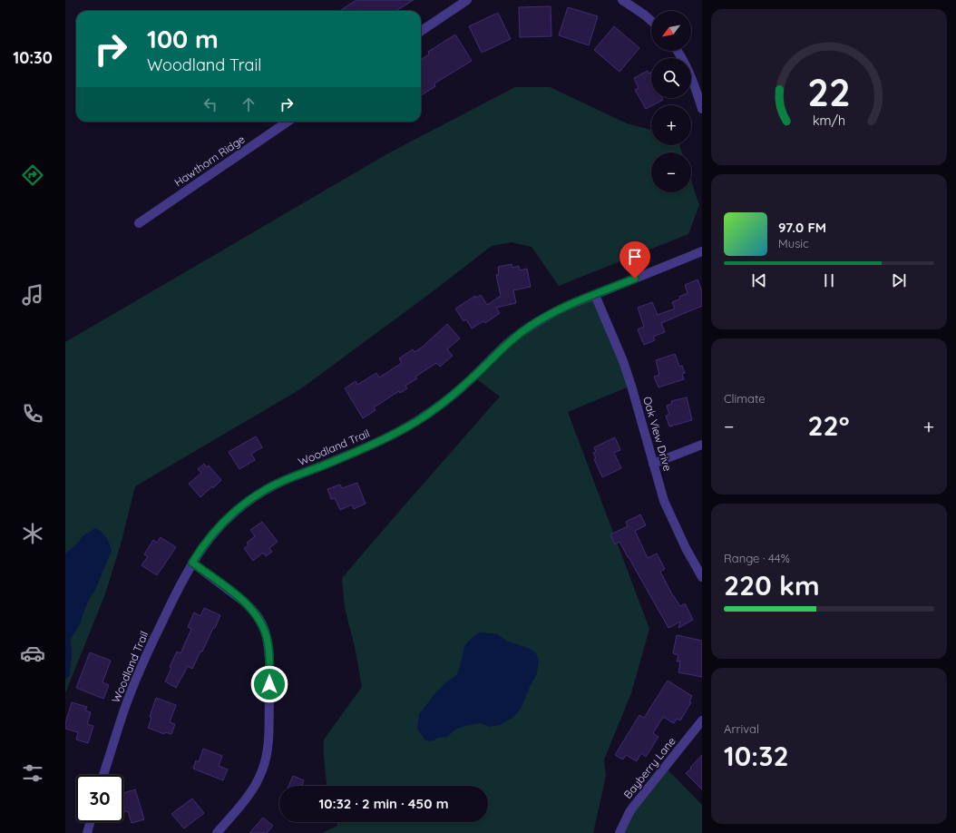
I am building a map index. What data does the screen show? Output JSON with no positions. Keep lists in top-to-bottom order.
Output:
{
  "streets": {
    "street": [
      "Hawthorn Ridge",
      "Oak View Drive",
      "Woodland Trail",
      "Bayberry Lane"
    ]
  },
  "crossings": [
    ["Oak View Drive", "Woodland Trail"]
  ],
  "north": "bottom left",
  "page": {
    "tabs": "10:30",
    "map_buttons": ["+", "−"],
    "turn": ["100 m", "Woodland Trail"],
    "song": ["97.0 FM", "Music"],
    "tile": [
      "Climate",
      ["Range · 44%", "220 km"],
      ["Arrival", "10:32"]
    ],
    "heat": ["−", "22°", "+"],
    "limit": "30",
    "trip": "10:32 · 2 min · 450 m",
    "gauge": ["22", "km/h"]
  }
}
